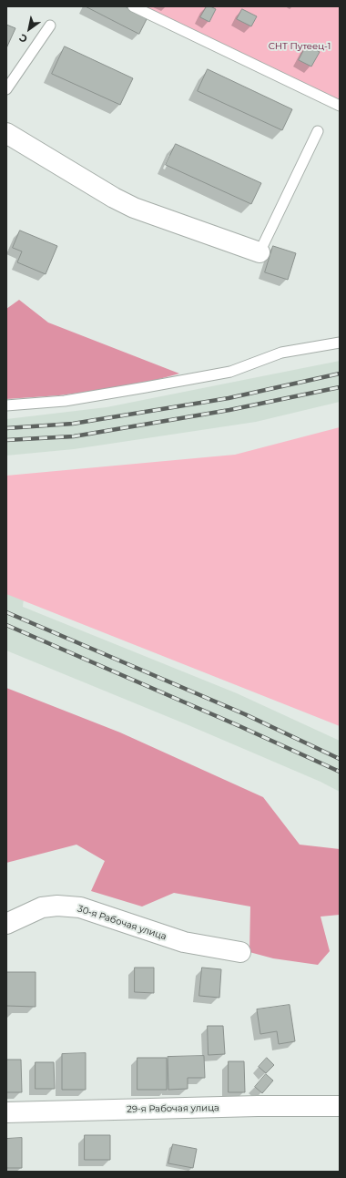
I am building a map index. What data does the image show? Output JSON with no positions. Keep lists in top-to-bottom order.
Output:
{
  "streets": {
    "street": ["30-я Рабочая улица", "29-я Рабочая улица"]
  },
  "parks": ["СНТ Путеец-1"],
  "north": "bottom left"
}
